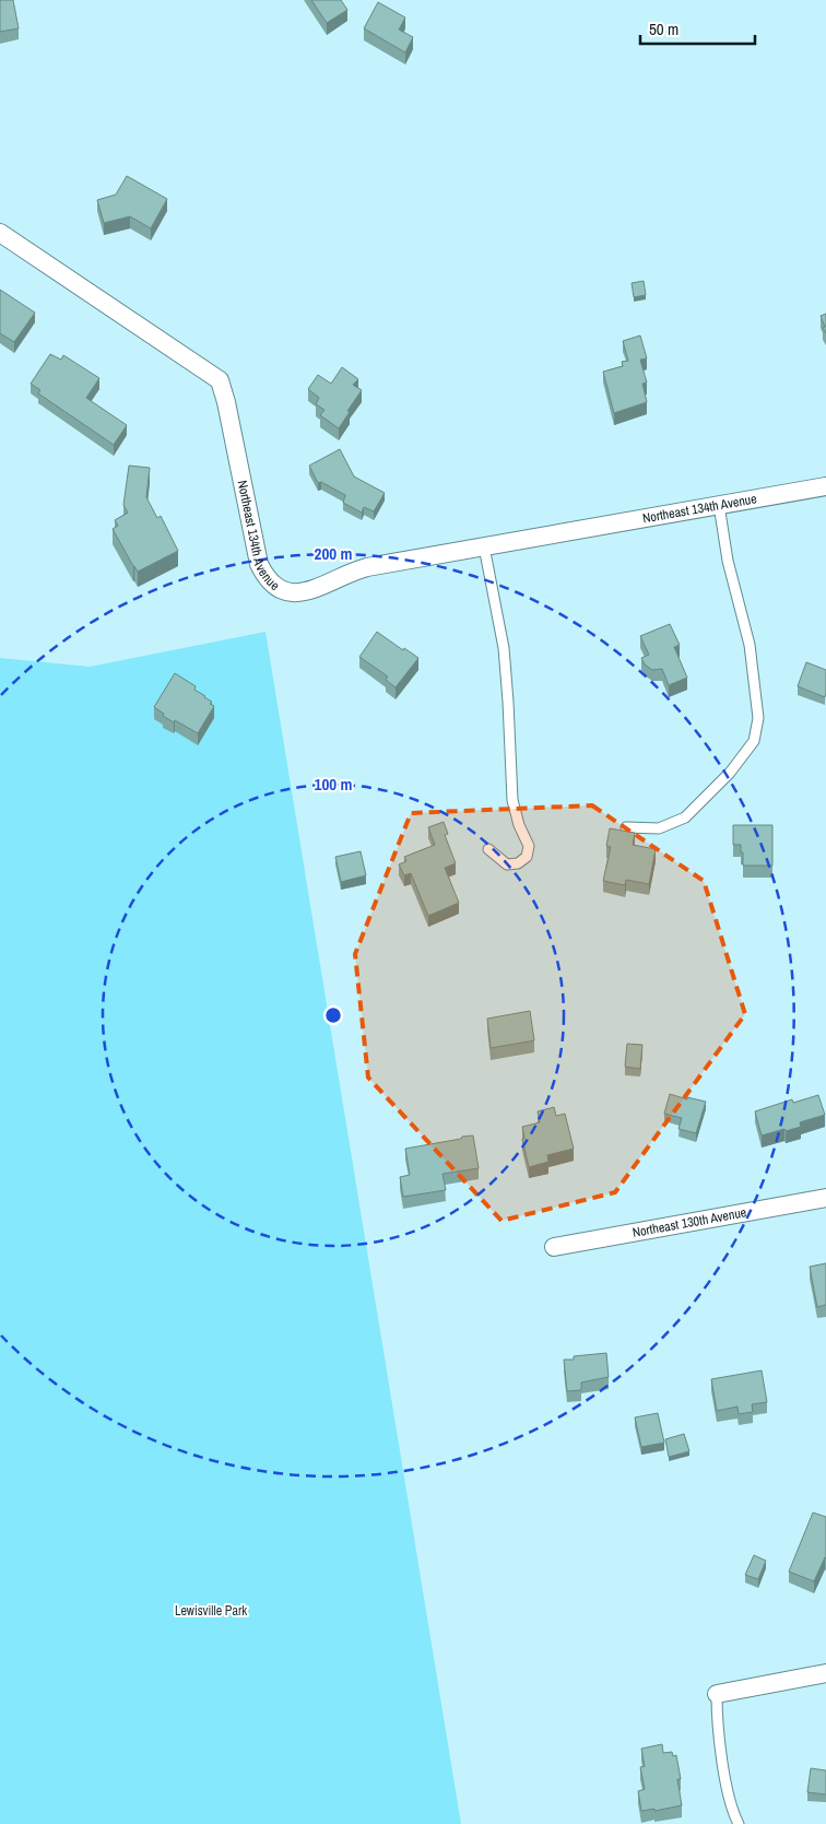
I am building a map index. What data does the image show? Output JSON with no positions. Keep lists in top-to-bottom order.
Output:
{
  "streets": {
    "street": ["Northeast 134th Avenue", "Northeast 130th Avenue"]
  },
  "parks": ["Lewisville Park"],
  "scale_bar": "50 m",
  "rings": ["200 m", "100 m"]
}
